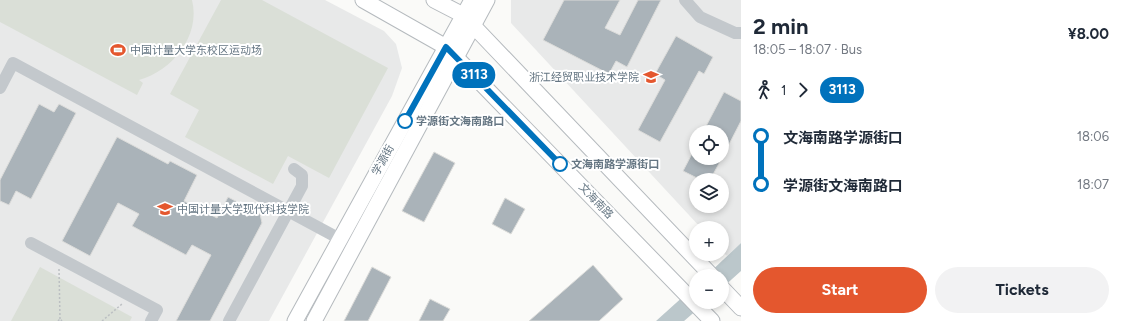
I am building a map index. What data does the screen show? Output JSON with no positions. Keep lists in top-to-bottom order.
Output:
{
  "streets": {
    "main road": ["学源街", "文海南路"]
  },
  "crossings": [
    ["学源街", "文海南路"]
  ],
  "places": {
    "sports": ["中国计量大学东校区运动场"],
    "school or university": ["浙江经贸职业技术学院", "中国计量大学现代科技学院"],
    "other": ["学源街文海南路口", "文海南路学源街口"]
  },
  "lines": ["bus line 3113"],
  "page": {
    "on_map": "3113",
    "heading": ["2 min", "18:05 – 18:07 · Bus", "¥8.00"],
    "legs": ["1", "3113"],
    "list": [
      {
        "name": "文海南路学源街口",
        "value": "18:06"
      },
      {
        "name": "学源街文海南路口",
        "value": "18:07"
      }
    ],
    "map_buttons": ["+", "−"],
    "buttons": ["Start", "Tickets"]
  }
}
